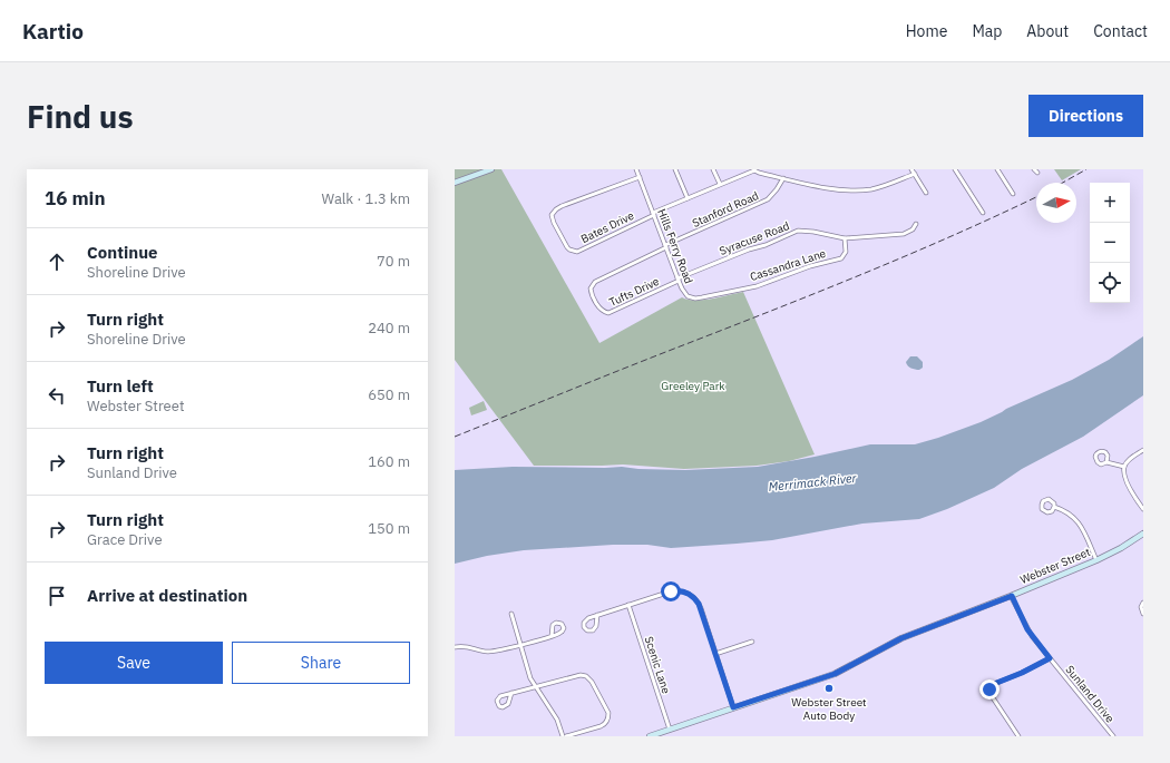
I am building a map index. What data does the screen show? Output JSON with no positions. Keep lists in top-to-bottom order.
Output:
{
  "streets": {
    "main road": ["Webster Street"],
    "street": [
      "Stanford Road",
      "Bates Drive",
      "Syracuse Road",
      "Hills Ferry Road",
      "Cassandra Lane",
      "Tufts Drive",
      "Scenic Lane",
      "Sunland Drive"
    ]
  },
  "crossings": [
    ["Stanford Road", "Hills Ferry Road"],
    ["Stanford Road", "Tufts Drive"],
    ["Bates Drive", "Hills Ferry Road"],
    ["Syracuse Road", "Hills Ferry Road"],
    ["Syracuse Road", "Cassandra Lane"],
    ["Syracuse Road", "Tufts Drive"],
    ["Hills Ferry Road", "Cassandra Lane"],
    ["Hills Ferry Road", "Tufts Drive"],
    ["Webster Street", "Scenic Lane"],
    ["Webster Street", "Sunland Drive"]
  ],
  "water": ["Merrimack River"],
  "parks": ["Greeley Park"],
  "places": ["Webster Street Auto Body"],
  "north": "right",
  "page": {
    "header": "Kartio",
    "nav": [
      "Home",
      "Map",
      "About",
      "Contact"
    ],
    "buttons": [
      "Directions",
      ["Save", "Share"]
    ],
    "title": "Find us",
    "heading": ["16 min", "Walk · 1.3 km"],
    "map_buttons": ["+", "−"],
    "list": [
      ["Continue", "Shoreline Drive", "70 m"],
      ["Turn right", "Shoreline Drive", "240 m"],
      ["Turn left", "Webster Street", "650 m"],
      ["Turn right", "Sunland Drive", "160 m"],
      ["Turn right", "Grace Drive", "150 m"],
      "Arrive at destination"
    ]
  }
}
